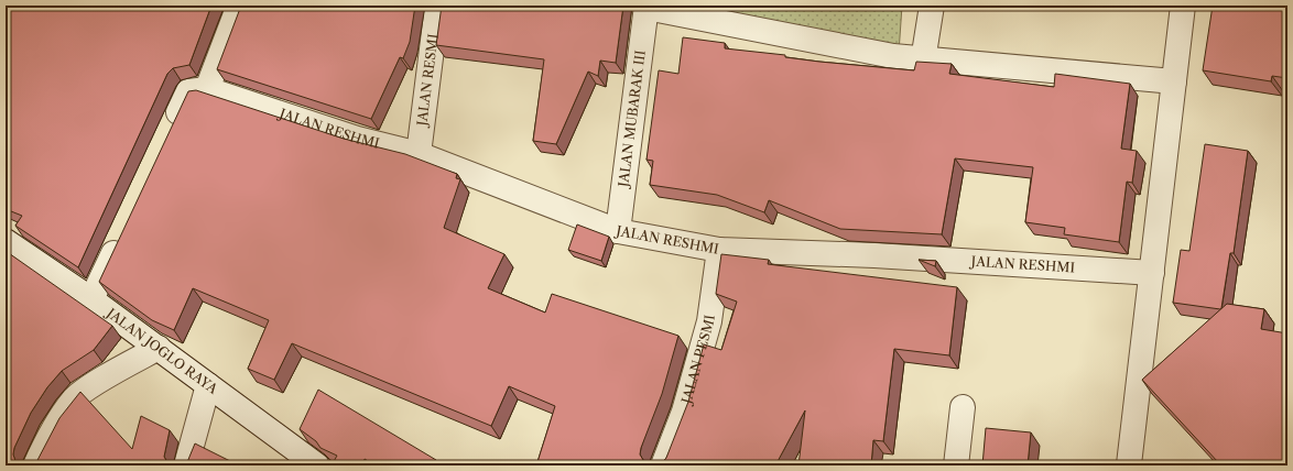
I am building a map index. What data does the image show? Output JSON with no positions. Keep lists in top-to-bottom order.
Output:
{
  "streets": {
    "street": [
      "JALAN RESMI",
      "JALAN MUBARAK III",
      "JALAN RESHMI",
      "JALAN JOGLO RAYA",
      "JALAN PESMI"
    ]
  },
  "crossings": [
    ["JALAN RESMI", "JALAN RESHMI"],
    ["JALAN MUBARAK III", "JALAN RESHMI"],
    ["JALAN RESHMI", "JALAN PESMI"]
  ]
}
